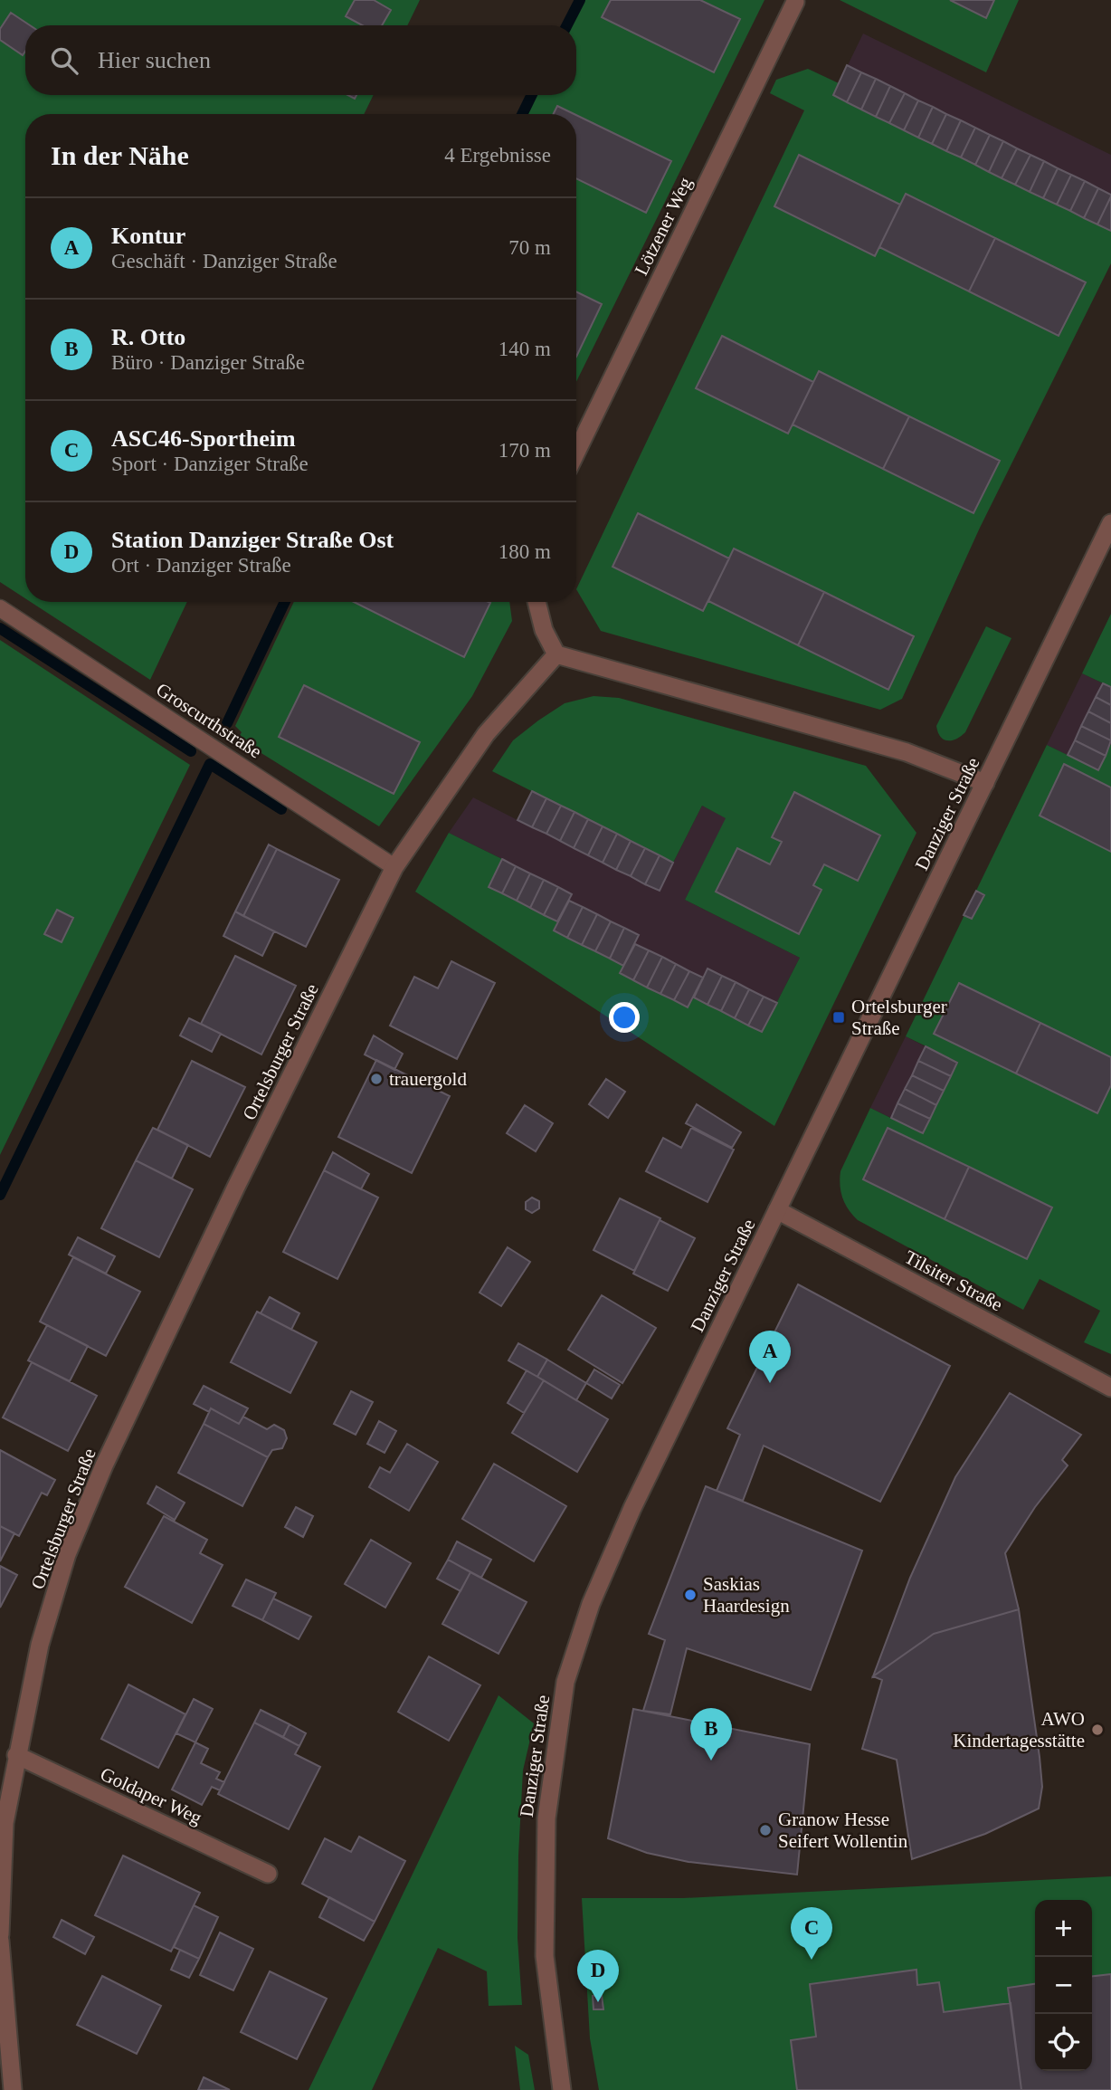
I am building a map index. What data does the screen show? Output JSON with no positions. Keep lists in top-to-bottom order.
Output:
{
  "streets": {
    "street": [
      "Lötzener Weg",
      "Danziger Straße",
      "Ortelsburger Straße",
      "Tilsiter Straße",
      "Goldaper Weg"
    ],
    "lane": ["Groscurthstraße"]
  },
  "crossings": [
    ["Groscurthstraße", "Ortelsburger Straße"],
    ["Danziger Straße", "Tilsiter Straße"],
    ["Ortelsburger Straße", "Goldaper Weg"]
  ],
  "places": {
    "transit": ["Ortelsburger Straße"],
    "other": [
      "trauergold",
      "Saskias Haardesign",
      "AWO Kindertagesstätte",
      "Granow Hesse Seifert Wollentin"
    ]
  },
  "page": {
    "search": "Hier suchen",
    "heading": ["In der Nähe", "4 Ergebnisse"],
    "list": [
      {
        "mark": "A",
        "name": "Kontur",
        "note": "Geschäft · Danziger Straße",
        "value": "70 m"
      },
      {
        "mark": "B",
        "name": "R. Otto",
        "note": "Büro · Danziger Straße",
        "value": "140 m"
      },
      {
        "mark": "C",
        "name": "ASC46-Sportheim",
        "note": "Sport · Danziger Straße",
        "value": "170 m"
      },
      {
        "mark": "D",
        "name": "Station Danziger Straße Ost",
        "note": "Ort · Danziger Straße",
        "value": "180 m"
      }
    ],
    "pins": [
      "A",
      "B",
      "C",
      "D"
    ],
    "map_buttons": ["+", "−"]
  }
}
